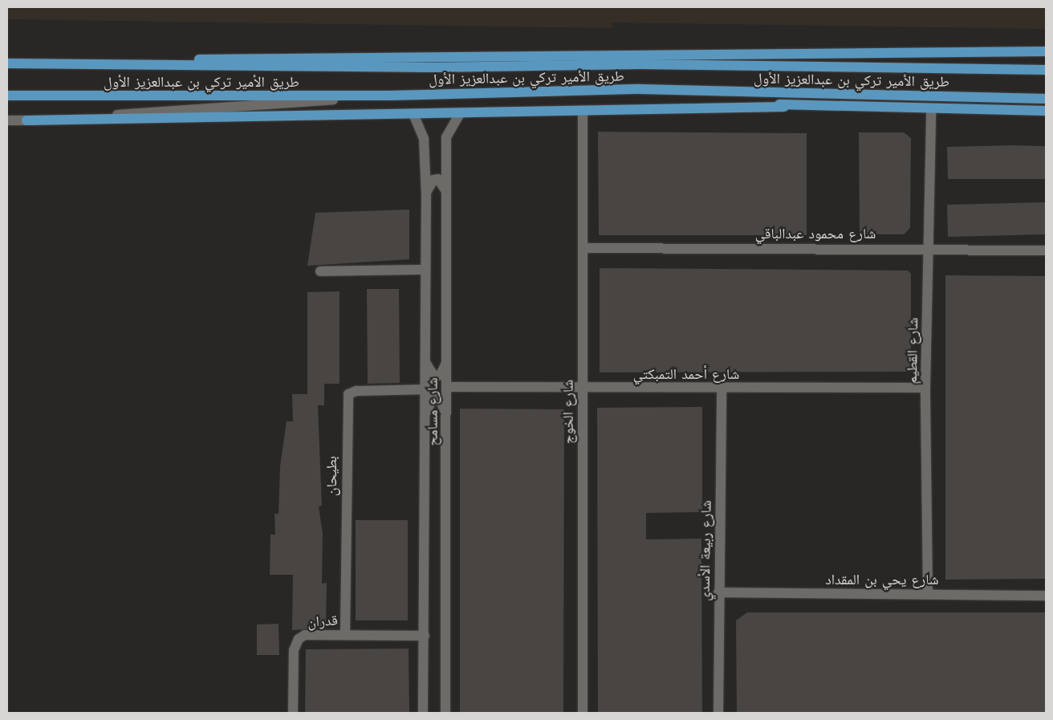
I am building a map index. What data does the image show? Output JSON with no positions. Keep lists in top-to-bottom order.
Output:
{
  "streets": {
    "main road": ["طريق الأمير تركي بن عبدالعزيز الأول"],
    "street": [
      "شارع محمود عبدالباقي",
      "شارع القطيم",
      "شارع أحمد التمبكتي",
      "شارع مسامح",
      "شارع الخوج",
      "بطيحان",
      "شارع ربيعة الأسدي",
      "شارع يحي بن المقداد",
      "قدران"
    ]
  },
  "crossings": [
    ["شارع محمود عبدالباقي", "شارع القطيم"],
    ["شارع محمود عبدالباقي", "شارع الخوج"],
    ["شارع القطيم", "شارع أحمد التمبكتي"],
    ["شارع القطيم", "شارع يحي بن المقداد"],
    ["شارع أحمد التمبكتي", "شارع مسامح"],
    ["شارع أحمد التمبكتي", "شارع الخوج"],
    ["شارع أحمد التمبكتي", "شارع ربيعة الأسدي"],
    ["شارع مسامح", "بطيحان"],
    ["شارع مسامح", "قدران"],
    ["بطيحان", "قدران"],
    ["شارع ربيعة الأسدي", "شارع يحي بن المقداد"]
  ]
}
